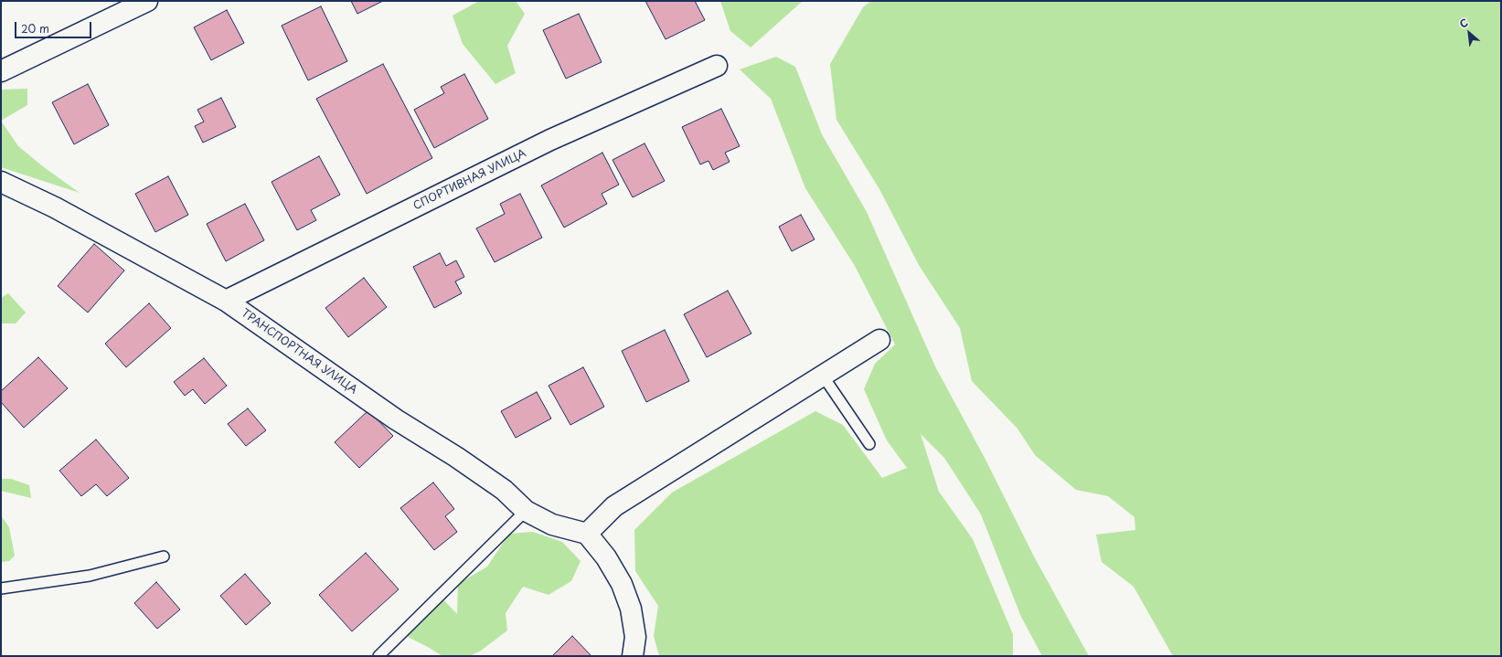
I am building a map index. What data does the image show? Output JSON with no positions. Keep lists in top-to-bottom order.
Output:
{
  "streets": {
    "street": ["СПОРТИВНАЯ УЛИЦА", "ТРАНСПОРТНАЯ УЛИЦА"]
  },
  "crossings": [
    ["СПОРТИВНАЯ УЛИЦА", "ТРАНСПОРТНАЯ УЛИЦА"]
  ],
  "scale_bar": "20 m",
  "north": "top left"
}
